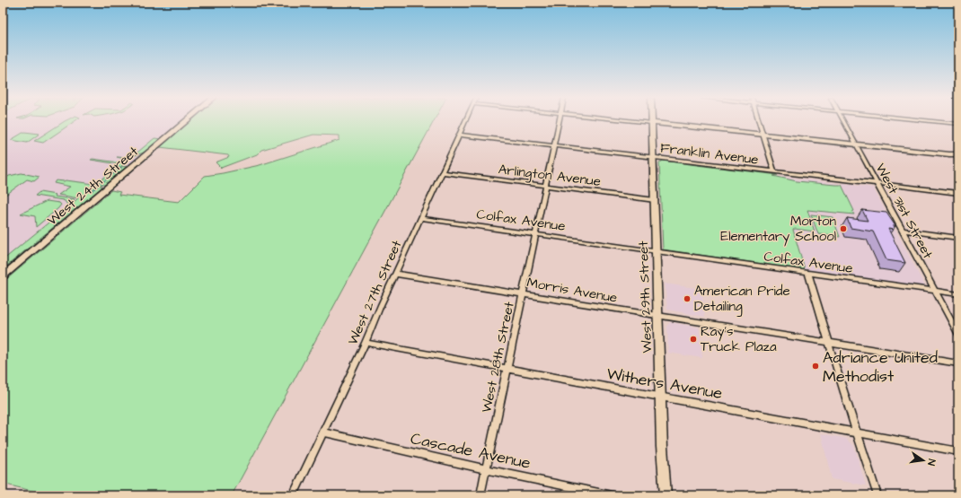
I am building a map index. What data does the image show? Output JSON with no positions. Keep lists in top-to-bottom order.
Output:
{
  "streets": {
    "street": [
      "Franklin Avenue",
      "Arlington Avenue",
      "West 24th Street",
      "West 31st Street",
      "Colfax Avenue",
      "Morris Avenue",
      "West 27th Street",
      "West 29th Street",
      "West 28th Street",
      "Withers Avenue",
      "Cascade Avenue"
    ]
  },
  "crossings": [
    ["Franklin Avenue", "West 31st Street"],
    ["Franklin Avenue", "West 27th Street"],
    ["Franklin Avenue", "West 29th Street"],
    ["Franklin Avenue", "West 28th Street"],
    ["Arlington Avenue", "West 27th Street"],
    ["Arlington Avenue", "West 29th Street"],
    ["Arlington Avenue", "West 28th Street"],
    ["West 31st Street", "Colfax Avenue"],
    ["Colfax Avenue", "West 27th Street"],
    ["Colfax Avenue", "West 29th Street"],
    ["Colfax Avenue", "West 28th Street"],
    ["Morris Avenue", "West 27th Street"],
    ["Morris Avenue", "West 29th Street"],
    ["Morris Avenue", "West 28th Street"],
    ["West 27th Street", "Withers Avenue"],
    ["West 27th Street", "Cascade Avenue"],
    ["West 29th Street", "Withers Avenue"],
    ["West 28th Street", "Withers Avenue"],
    ["West 28th Street", "Cascade Avenue"]
  ],
  "places": [
    "Morton Elementary School",
    "American Pride Detailing",
    "Ray's Truck Plaza",
    "Adriance United Methodist"
  ],
  "north": "right"
}
